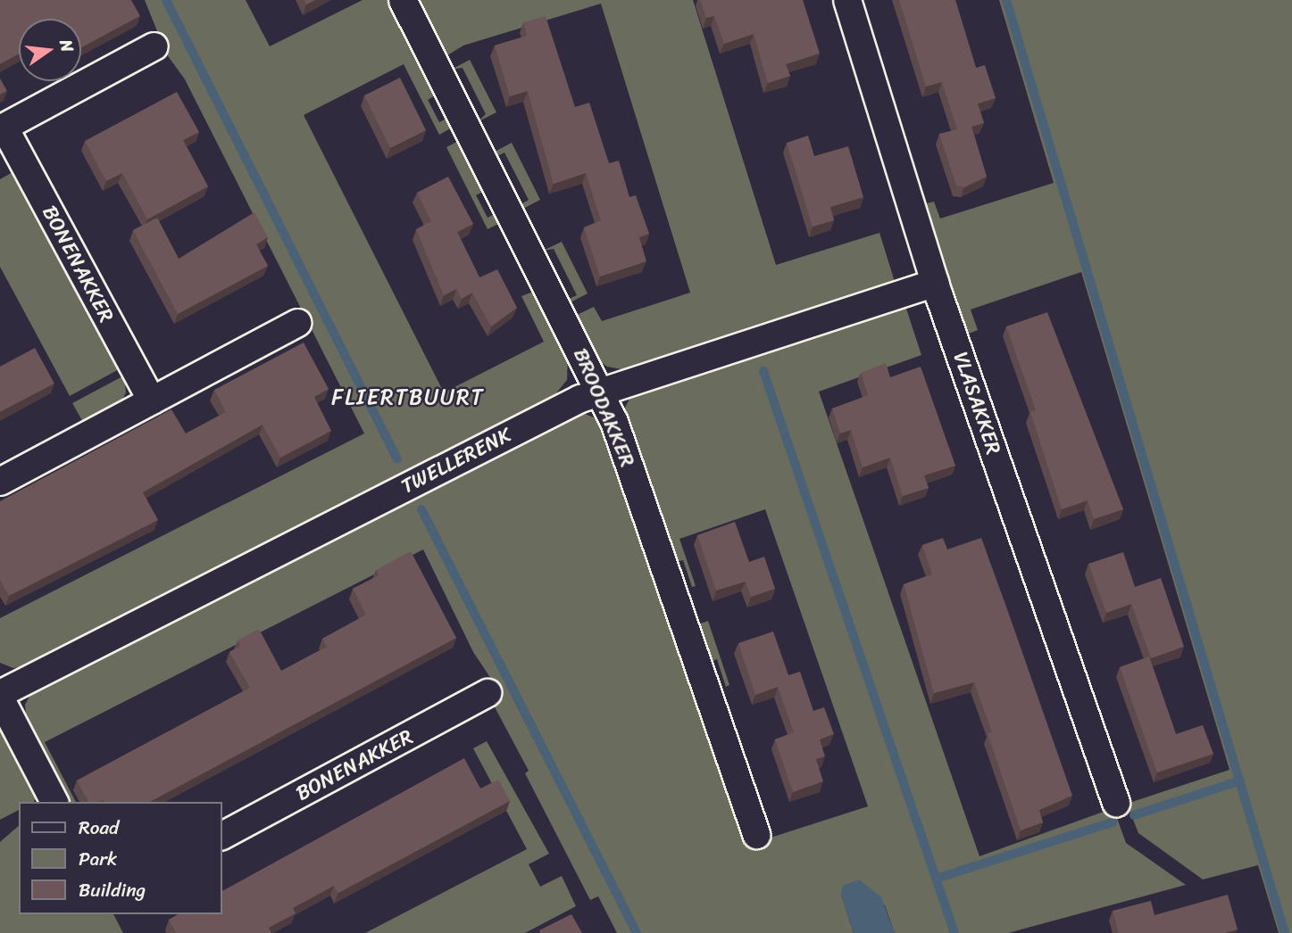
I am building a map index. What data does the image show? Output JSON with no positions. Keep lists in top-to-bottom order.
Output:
{
  "streets": {
    "street": [
      "BONENAKKER",
      "VLASAKKER",
      "BROODAKKER",
      "TWELLERENK"
    ]
  },
  "crossings": [
    ["VLASAKKER", "TWELLERENK"],
    ["BROODAKKER", "TWELLERENK"]
  ],
  "districts": ["FLIERTBUURT"],
  "legend": ["Road", "Park", "Building"],
  "north": "right"
}
